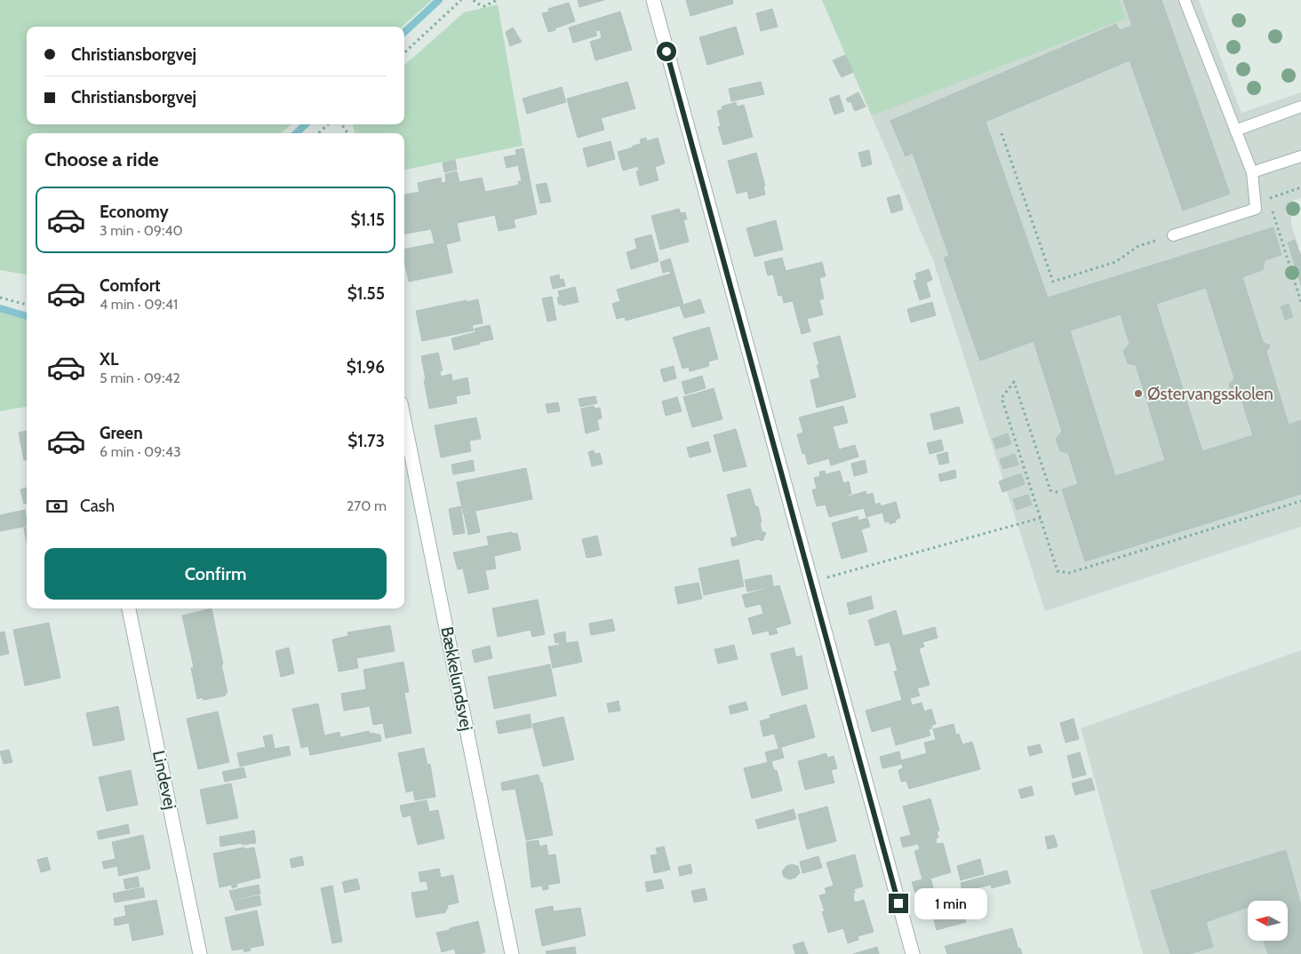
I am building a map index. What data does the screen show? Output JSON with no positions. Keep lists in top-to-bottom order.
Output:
{
  "streets": {
    "street": ["Bækkelundsvej", "Lindevej"]
  },
  "places": ["Østervangsskolen"],
  "north": "left",
  "page": {
    "banner": ["Christiansborgvej", "Christiansborgvej"],
    "heading": "Choose a ride",
    "list": [
      {
        "name": "Economy",
        "note": "3 min · 09:40",
        "value": "$1.15"
      },
      {
        "name": "Comfort",
        "note": "4 min · 09:41",
        "value": "$1.55"
      },
      {
        "name": "XL",
        "note": "5 min · 09:42",
        "value": "$1.96"
      },
      {
        "name": "Green",
        "note": "6 min · 09:43",
        "value": "$1.73"
      }
    ],
    "pay": ["Cash", "270 m"],
    "buttons": "Confirm",
    "bubble": "1 min"
  }
}
